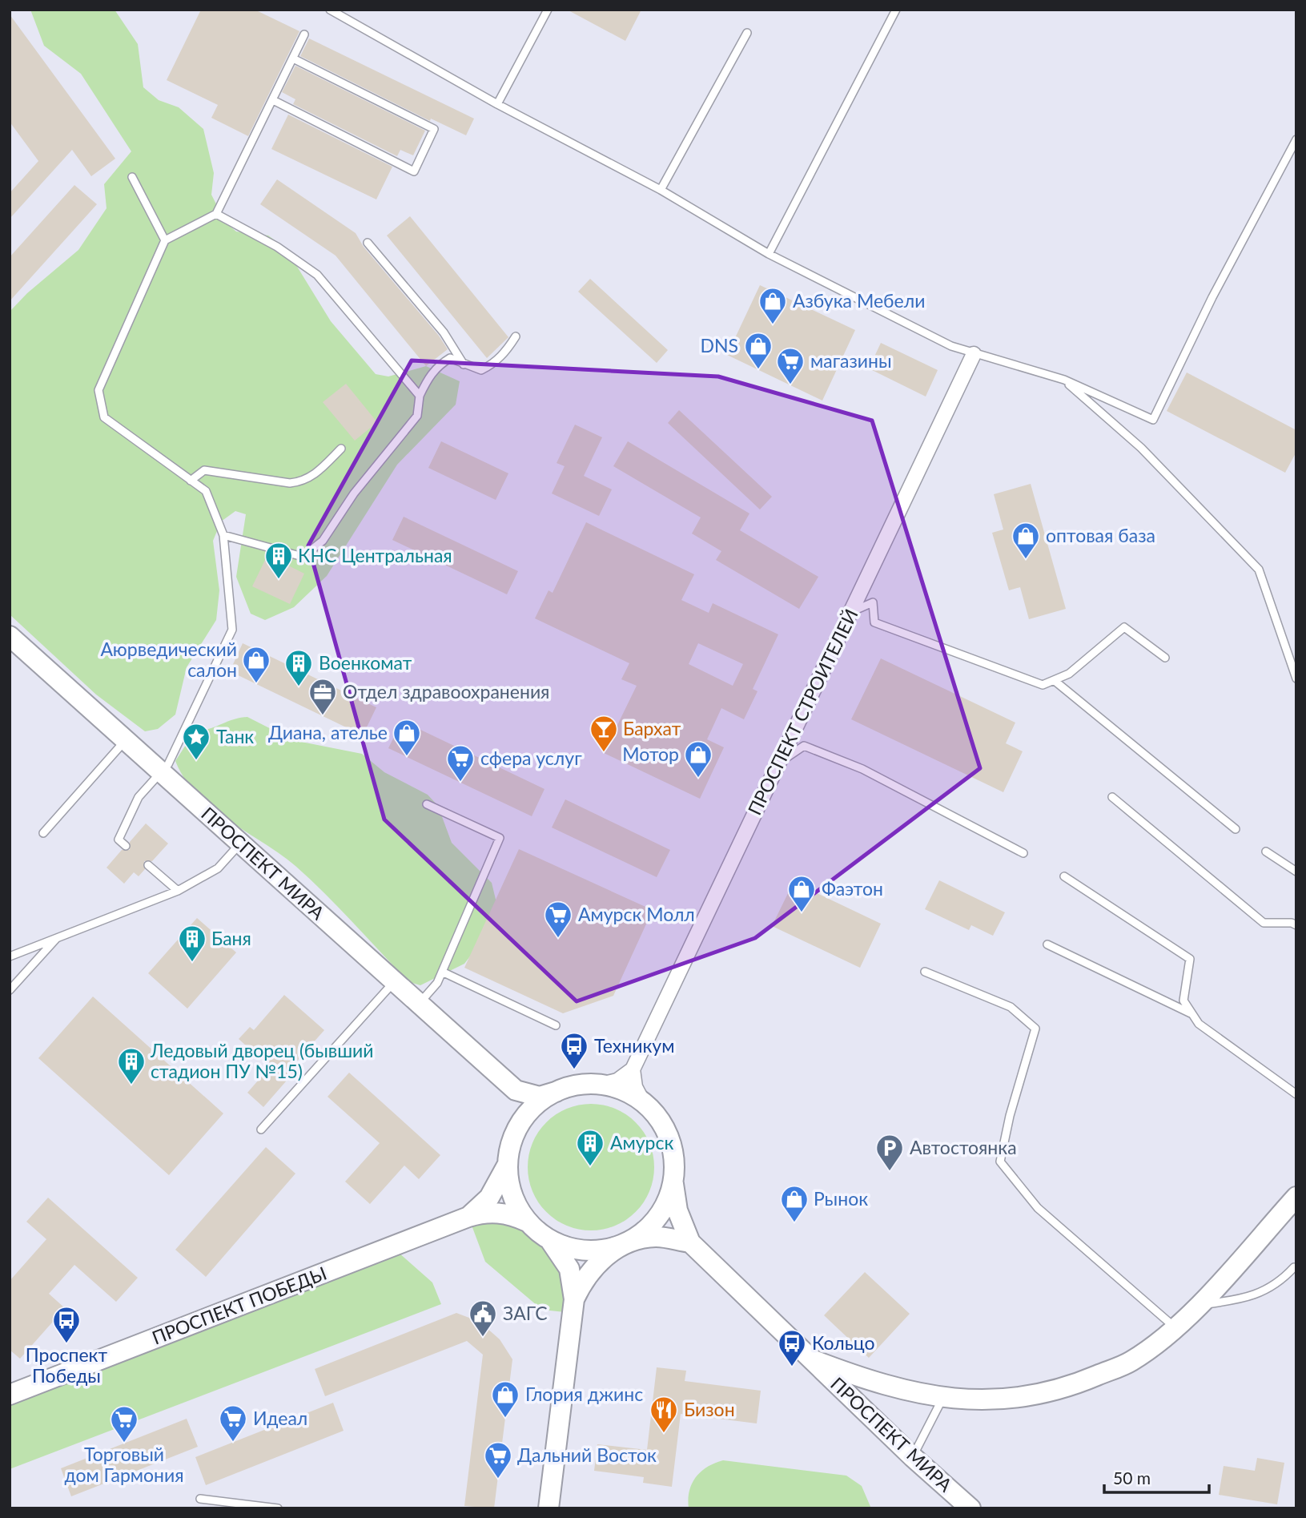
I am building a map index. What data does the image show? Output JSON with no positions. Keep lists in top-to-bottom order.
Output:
{
  "streets": {
    "street": ["ПРОСПЕКТ СТРОИТЕЛЕЙ", "ПРОСПЕКТ МИРА", "ПРОСПЕКТ ПОБЕДЫ"]
  },
  "places": {
    "shop": [
      "Азбука Мебели",
      "DNS",
      "оптовая база",
      "Аюрведический салон",
      "Диана, ателье",
      "Мотор",
      "Фаэтон",
      "Рынок",
      "Глория джинс"
    ],
    "supermarket": [
      "магазины",
      "сфера услуг",
      "Амурск Молл",
      "Идеал",
      "Торговый дом Гармония",
      "Дальний Восток"
    ],
    "building": [
      "КНС Центральная",
      "Военкомат",
      "Баня",
      "Ледовый дворец (бывший cтадион ПУ №15)",
      "Амурск"
    ],
    "office": ["Отдел здравоохранения"],
    "bar": ["Бархат"],
    "place": ["Танк"],
    "bus stop": ["Техникум", "Проспект Победы", "Кольцо"],
    "parking": ["Автостоянка"],
    "public building": ["ЗАГС"],
    "restaurant": ["Бизон"]
  },
  "scale_bar": "50 m"
}
